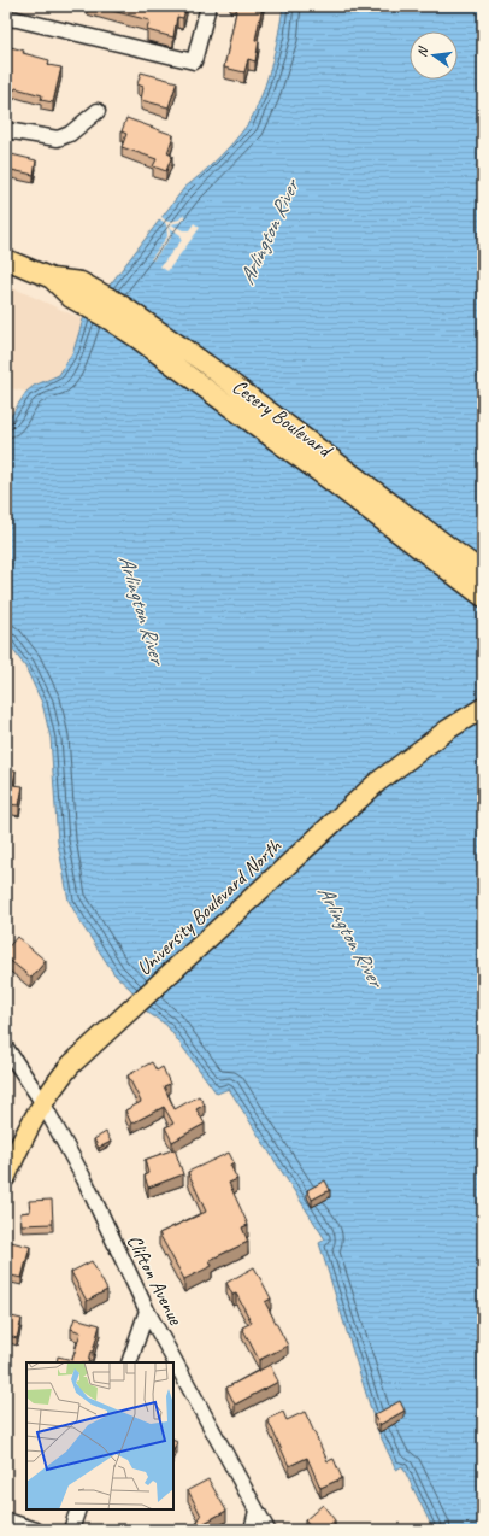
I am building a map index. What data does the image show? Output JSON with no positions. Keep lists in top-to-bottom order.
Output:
{
  "streets": {
    "main road": ["Cesery Boulevard", "University Boulevard North"],
    "street": ["Clifton Avenue"]
  },
  "crossings": [
    ["University Boulevard North", "Clifton Avenue"]
  ],
  "water": ["Arlington River"],
  "north": "left"
}
